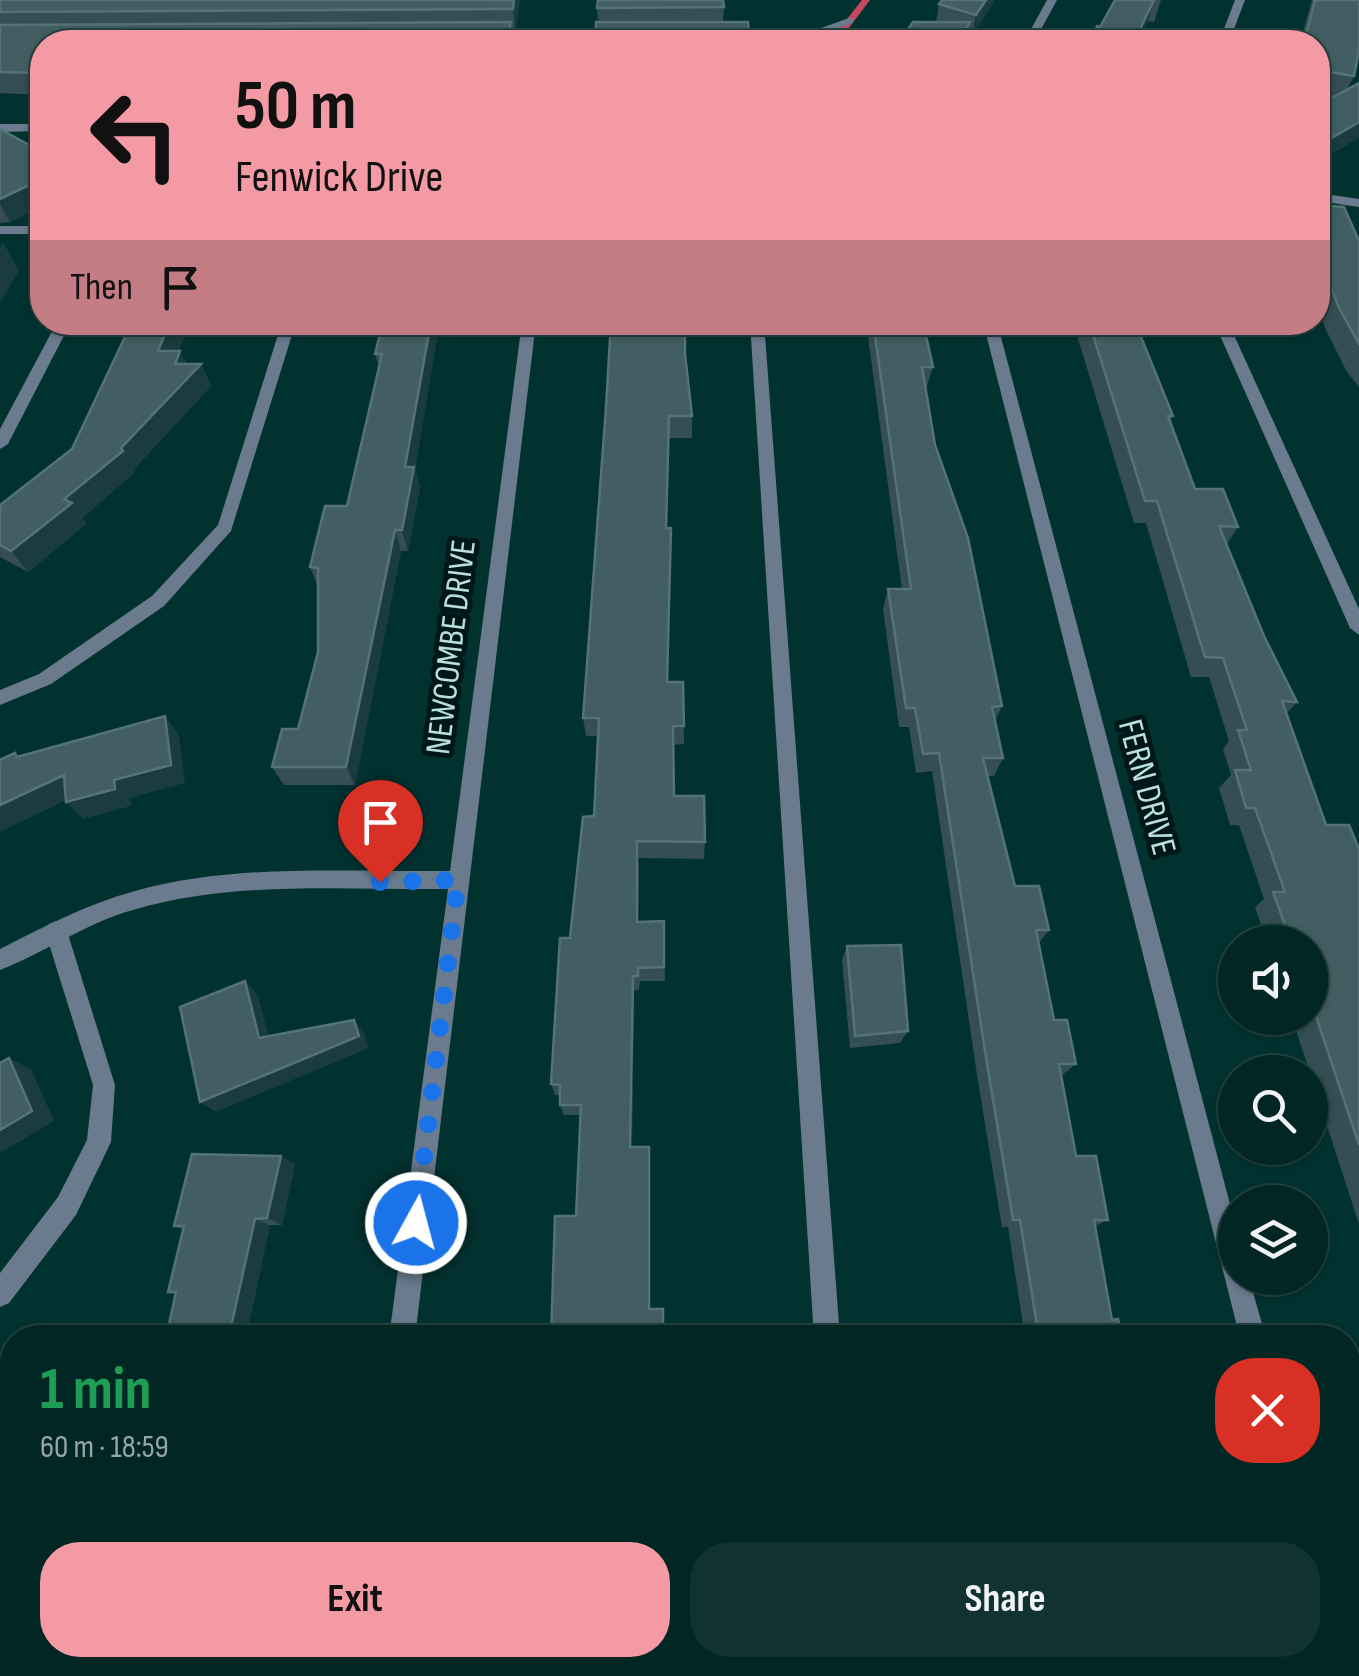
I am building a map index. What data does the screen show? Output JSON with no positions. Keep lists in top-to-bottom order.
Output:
{
  "streets": {
    "street": ["NEWCOMBE DRIVE", "FERN DRIVE"]
  },
  "page": {
    "turn": ["50 m", "Fenwick Drive"],
    "then": "Then",
    "heading": ["1 min", "60 m · 18:59"],
    "buttons": ["Exit", "Share"]
  }
}
